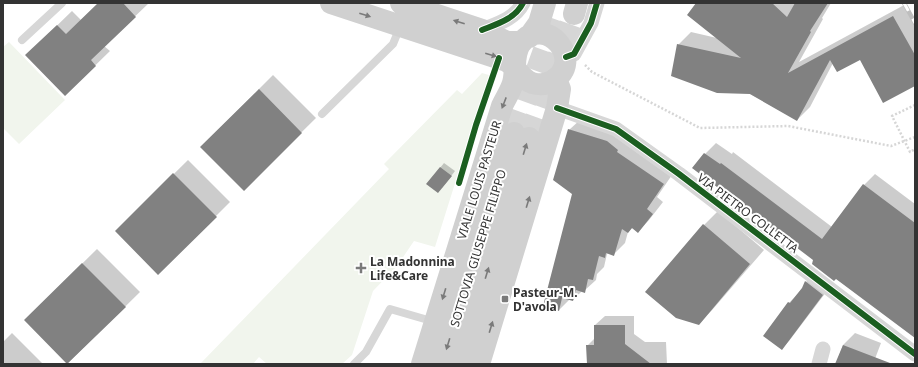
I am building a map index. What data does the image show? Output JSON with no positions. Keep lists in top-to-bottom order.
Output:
{
  "streets": {
    "main road": ["VIALE LOUIS PASTEUR", "SOTTOVIA GIUSEPPE FILIPPO"],
    "street": ["VIA PIETRO COLLETTA"]
  },
  "crossings": [
    ["VIALE LOUIS PASTEUR", "SOTTOVIA GIUSEPPE FILIPPO"]
  ],
  "places": {
    "health": ["La Madonnina Life&Care"],
    "transit": ["Pasteur-M. D'avola"]
  }
}
